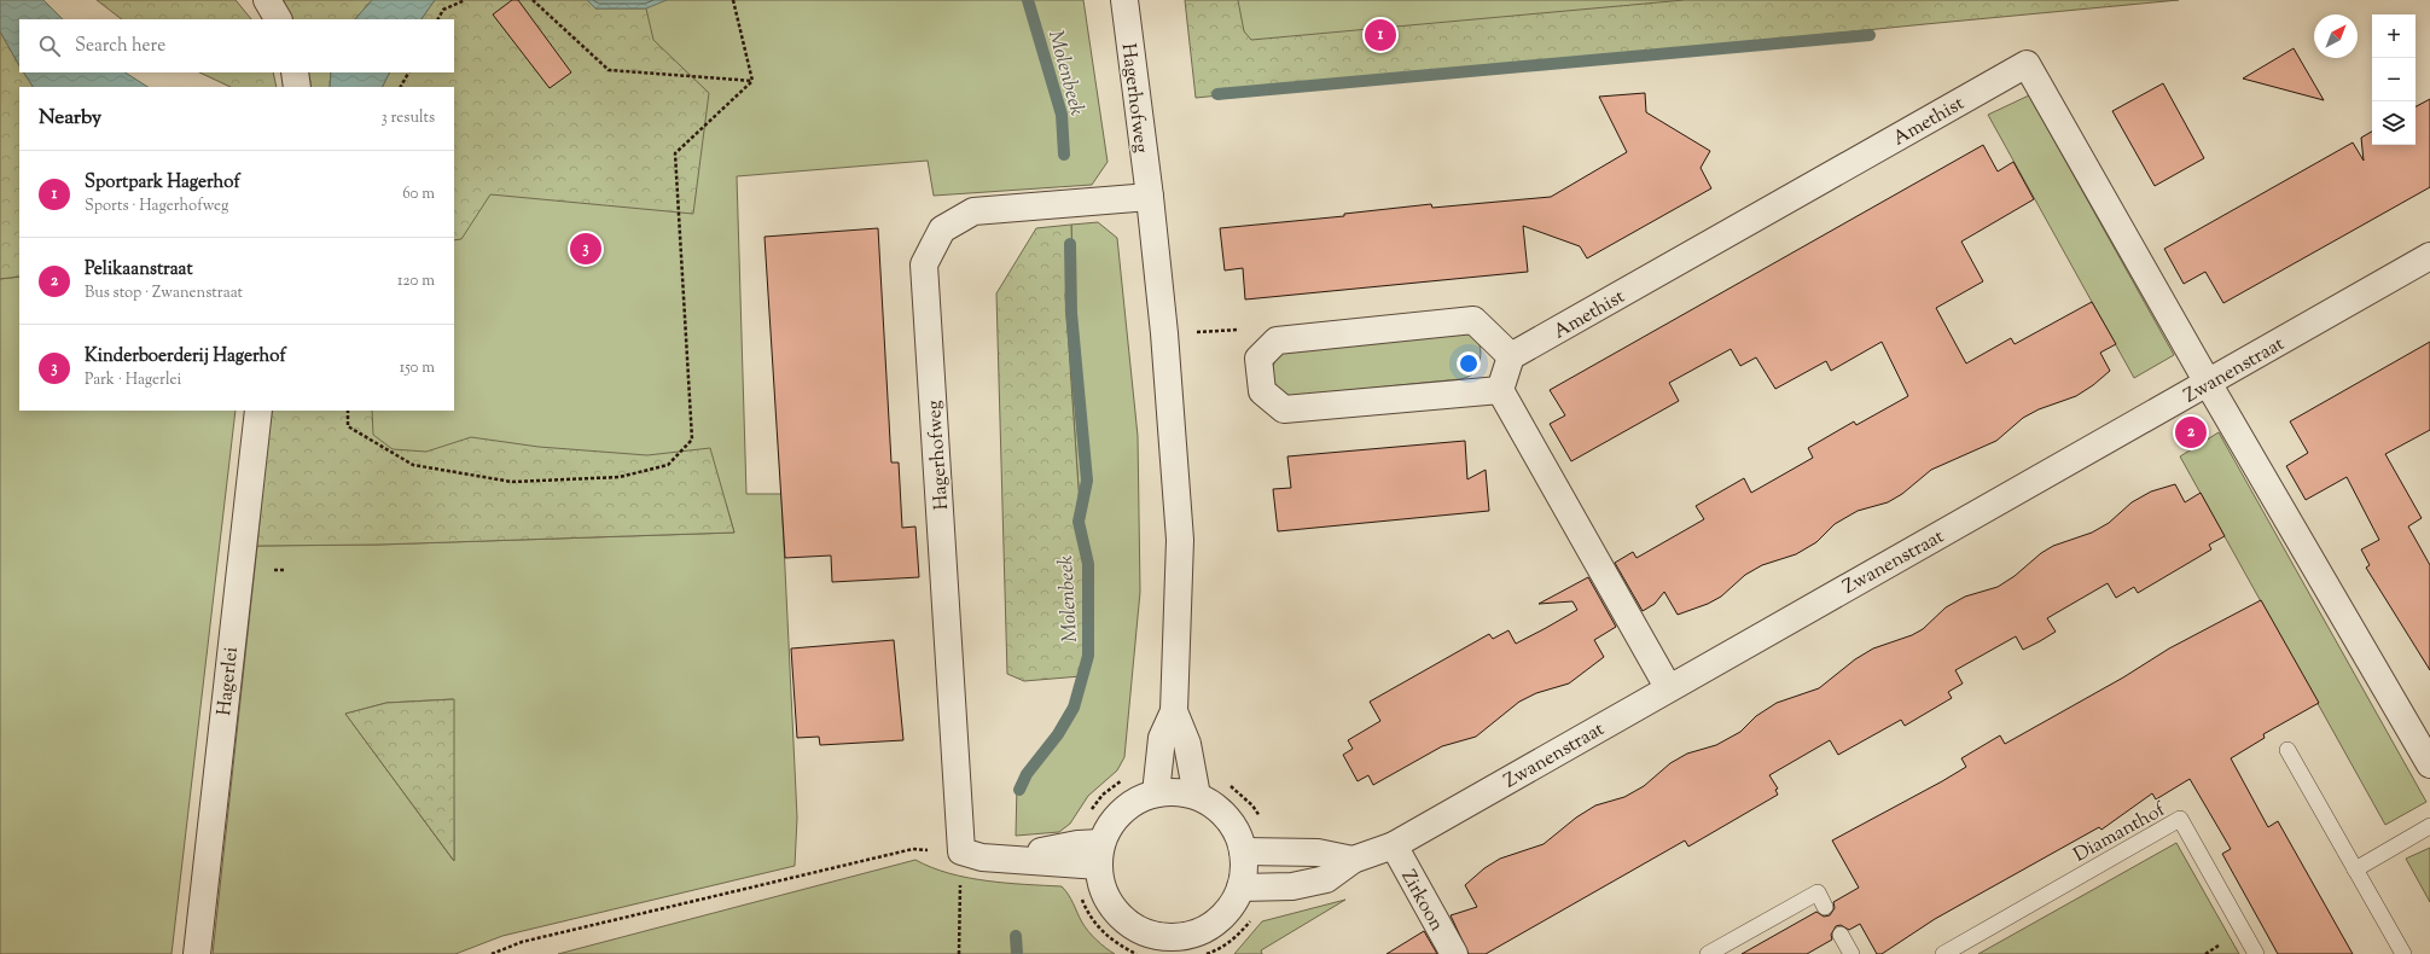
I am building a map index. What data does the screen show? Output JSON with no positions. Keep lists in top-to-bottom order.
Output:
{
  "streets": {
    "street": [
      "Hagerhofweg",
      "Amethist",
      "Zwanenstraat",
      "Hagerlei",
      "Zirkoon"
    ],
    "lane": ["Diamanthof"]
  },
  "crossings": [
    ["Hagerhofweg", "Zwanenstraat"],
    ["Amethist", "Zwanenstraat"],
    ["Zwanenstraat", "Zirkoon"]
  ],
  "water": ["Molenbeek"],
  "north": "top right",
  "page": {
    "map_buttons": ["+", "−"],
    "pins": ["1", "3", "2"],
    "search": "Search here",
    "heading": ["Nearby", "3 results"],
    "list": [
      {
        "mark": "1",
        "name": "Sportpark Hagerhof",
        "note": "Sports · Hagerhofweg",
        "value": "60 m"
      },
      {
        "mark": "2",
        "name": "Pelikaanstraat",
        "note": "Bus stop · Zwanenstraat",
        "value": "120 m"
      },
      {
        "mark": "3",
        "name": "Kinderboerderij Hagerhof",
        "note": "Park · Hagerlei",
        "value": "150 m"
      }
    ]
  }
}
